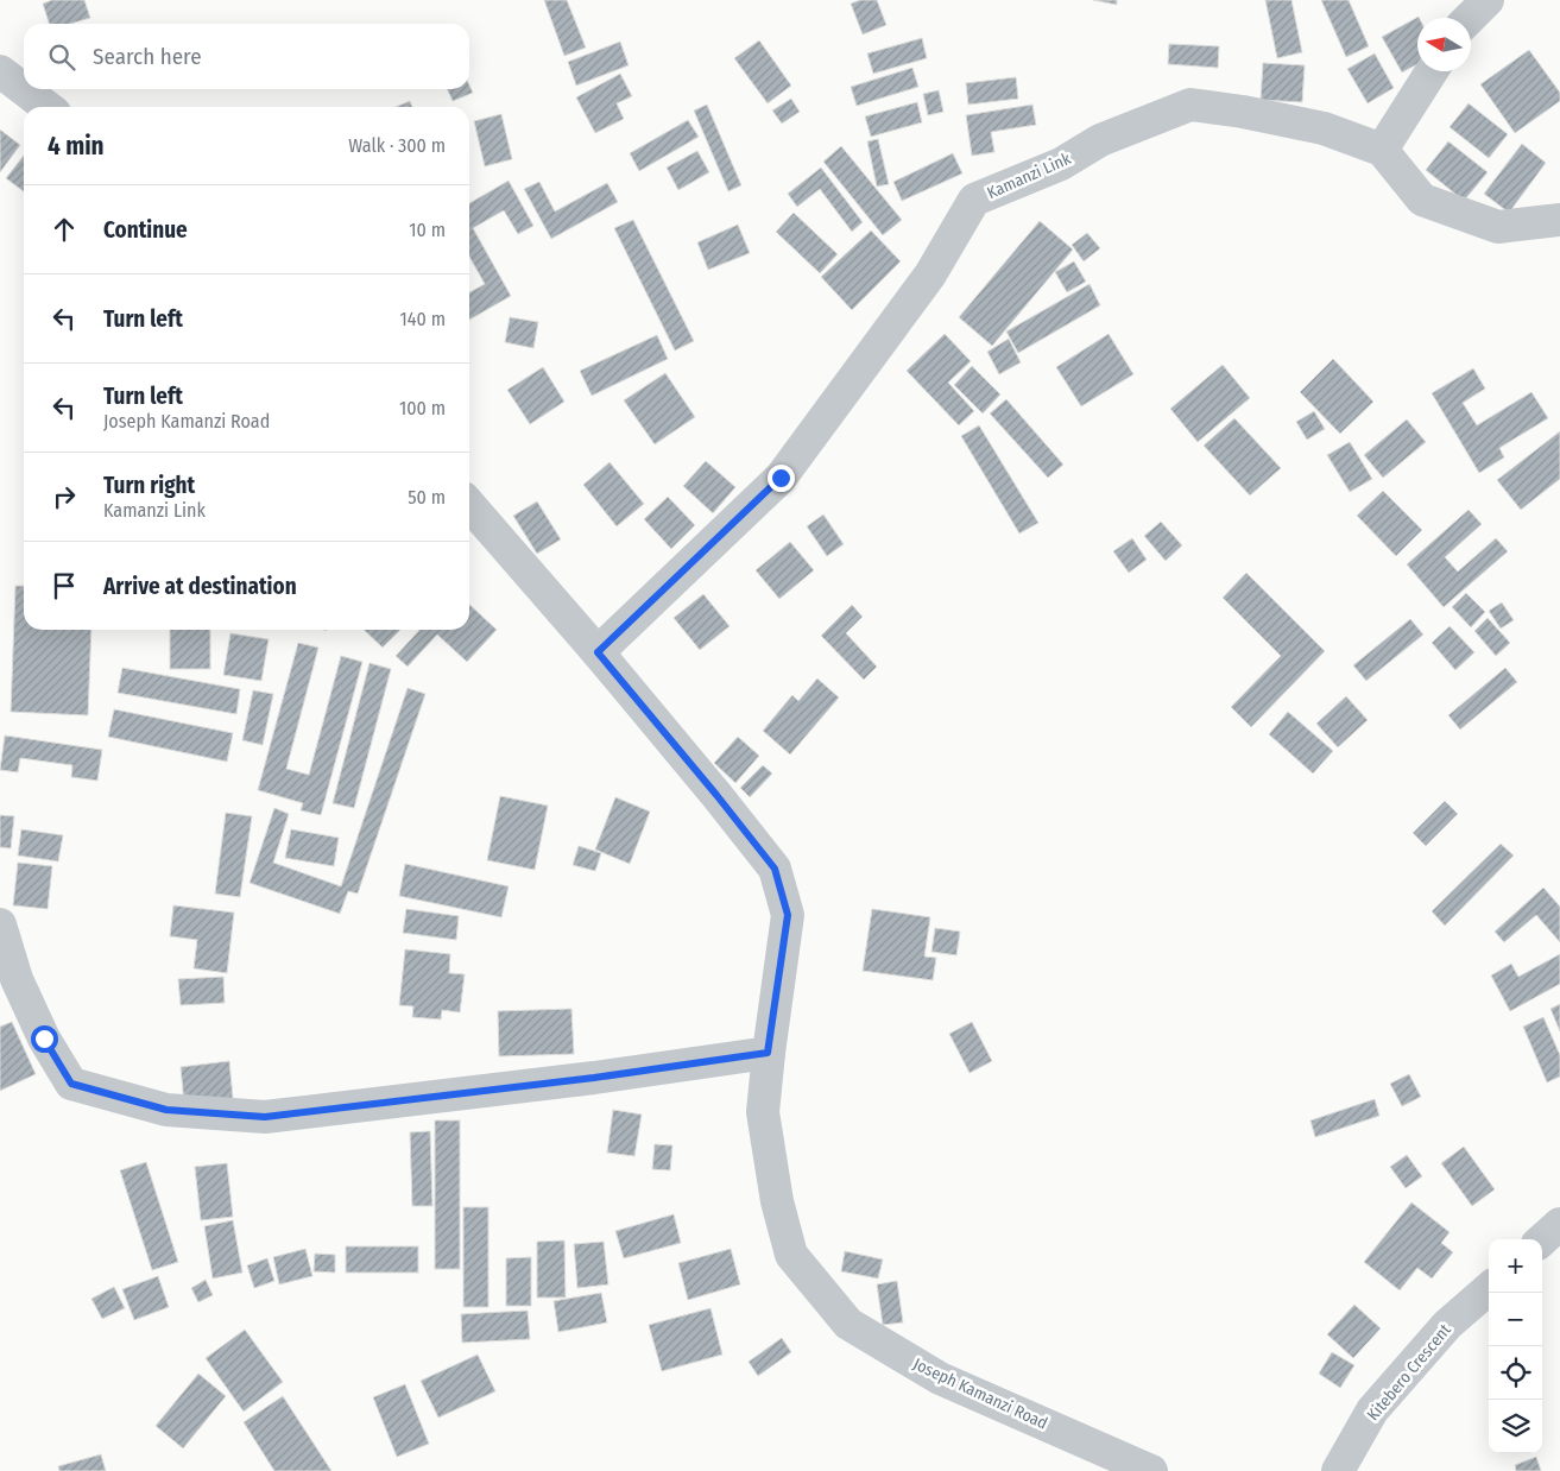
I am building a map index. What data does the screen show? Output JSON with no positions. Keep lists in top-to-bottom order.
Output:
{
  "streets": {
    "street": ["Kamanzi Link", "Kitebero Crescent", "Joseph Kamanzi Road"]
  },
  "crossings": [
    ["Kamanzi Link", "Joseph Kamanzi Road"]
  ],
  "north": "left",
  "page": {
    "search": "Search here",
    "heading": ["4 min", "Walk · 300 m"],
    "list": [
      ["Continue", "10 m"],
      ["Turn left", "140 m"],
      ["Turn left", "Joseph Kamanzi Road", "100 m"],
      ["Turn right", "Kamanzi Link", "50 m"],
      "Arrive at destination"
    ],
    "map_buttons": ["+", "−"]
  }
}
